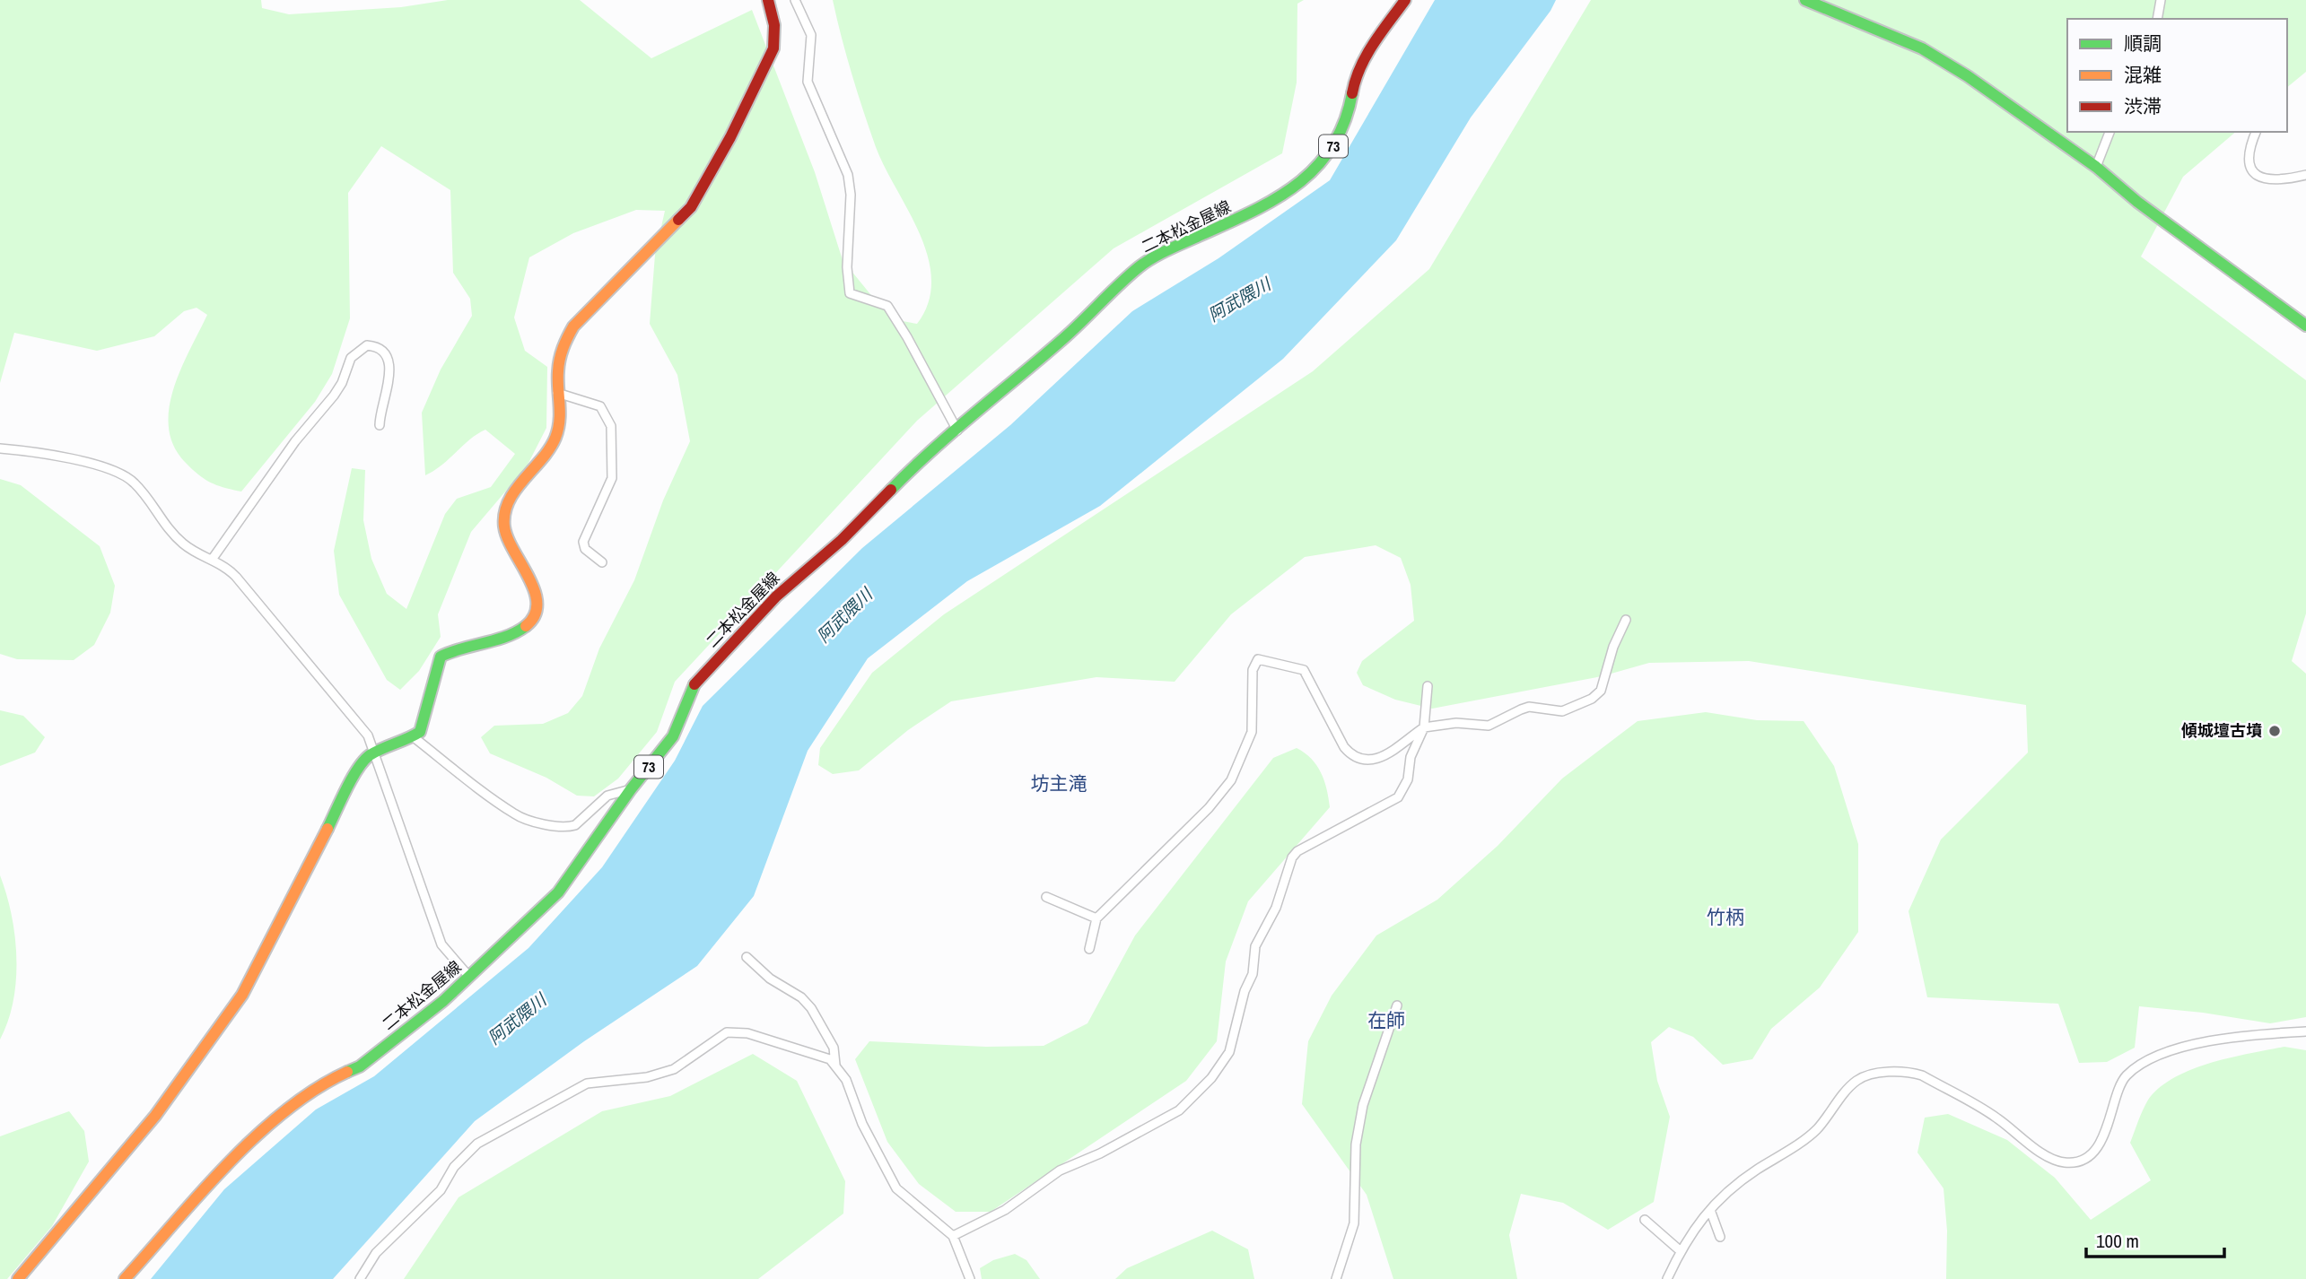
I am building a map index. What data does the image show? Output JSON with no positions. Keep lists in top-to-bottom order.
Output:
{
  "streets": {
    "street": ["73", "二本松金屋線"]
  },
  "districts": ["坊主滝", "竹柄", "在師"],
  "water": ["阿武隈川"],
  "places": ["傾城壇古墳"],
  "legend": ["順調", "混雑", "渋滞"],
  "scale_bar": "100 m"
}
